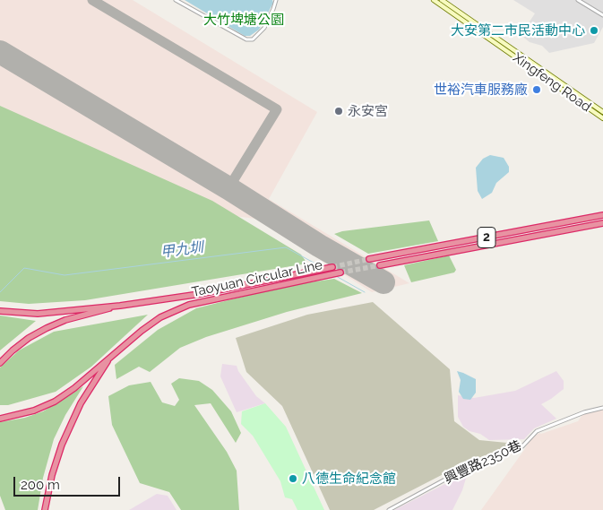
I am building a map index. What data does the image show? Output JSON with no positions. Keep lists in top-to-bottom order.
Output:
{
  "streets": {
    "highway": ["2", "Taoyuan Circular Line"],
    "main road": ["Xingfeng Road"],
    "street": ["興豐路2350巷"]
  },
  "water": ["甲九圳"],
  "parks": ["大竹埤塘公園"],
  "places": [
    "大安第二市民活動中心",
    "世裕汽車服務廠",
    "永安宮",
    "八德生命紀念館"
  ],
  "scale_bar": "200 m"
}
